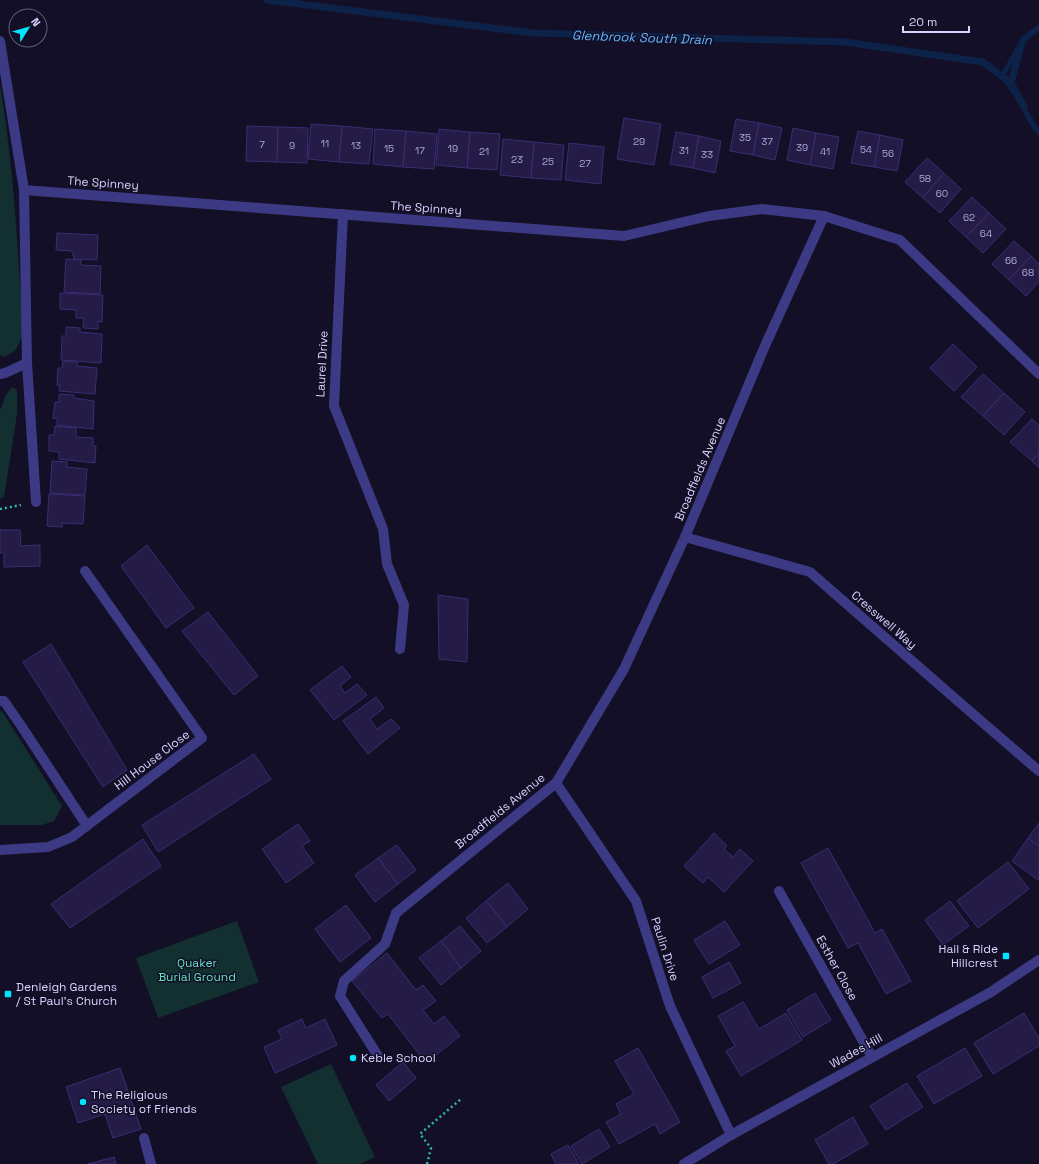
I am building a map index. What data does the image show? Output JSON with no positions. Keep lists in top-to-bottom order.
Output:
{
  "streets": {
    "street": [
      "The Spinney",
      "Laurel Drive",
      "Broadfields Avenue",
      "Cresswell Way",
      "Hill House Close",
      "Paulin Drive",
      "Esther Close",
      "Wades Hill"
    ]
  },
  "crossings": [
    ["The Spinney", "Laurel Drive"],
    ["The Spinney", "Broadfields Avenue"],
    ["Broadfields Avenue", "Cresswell Way"],
    ["Broadfields Avenue", "Paulin Drive"],
    ["Paulin Drive", "Wades Hill"],
    ["Esther Close", "Wades Hill"]
  ],
  "water": ["Glenbrook South Drain"],
  "parks": ["Quaker Burial Ground"],
  "places": {
    "transit": ["Hail & Ride Hillcrest", "Denleigh Gardens / St Paul's Church"],
    "other": ["Keble School", "The Religious Society of Friends"]
  },
  "house_numbers": [
    "35",
    "29",
    "37",
    "11",
    "7",
    "9",
    "13",
    "39",
    "15",
    "19",
    "54",
    "17",
    "31",
    "21",
    "41",
    "56",
    "33",
    "23",
    "25",
    "27",
    "58",
    "60",
    "62",
    "64",
    "66",
    "68"
  ],
  "scale_bar": "20 m",
  "north": "top right"
}
